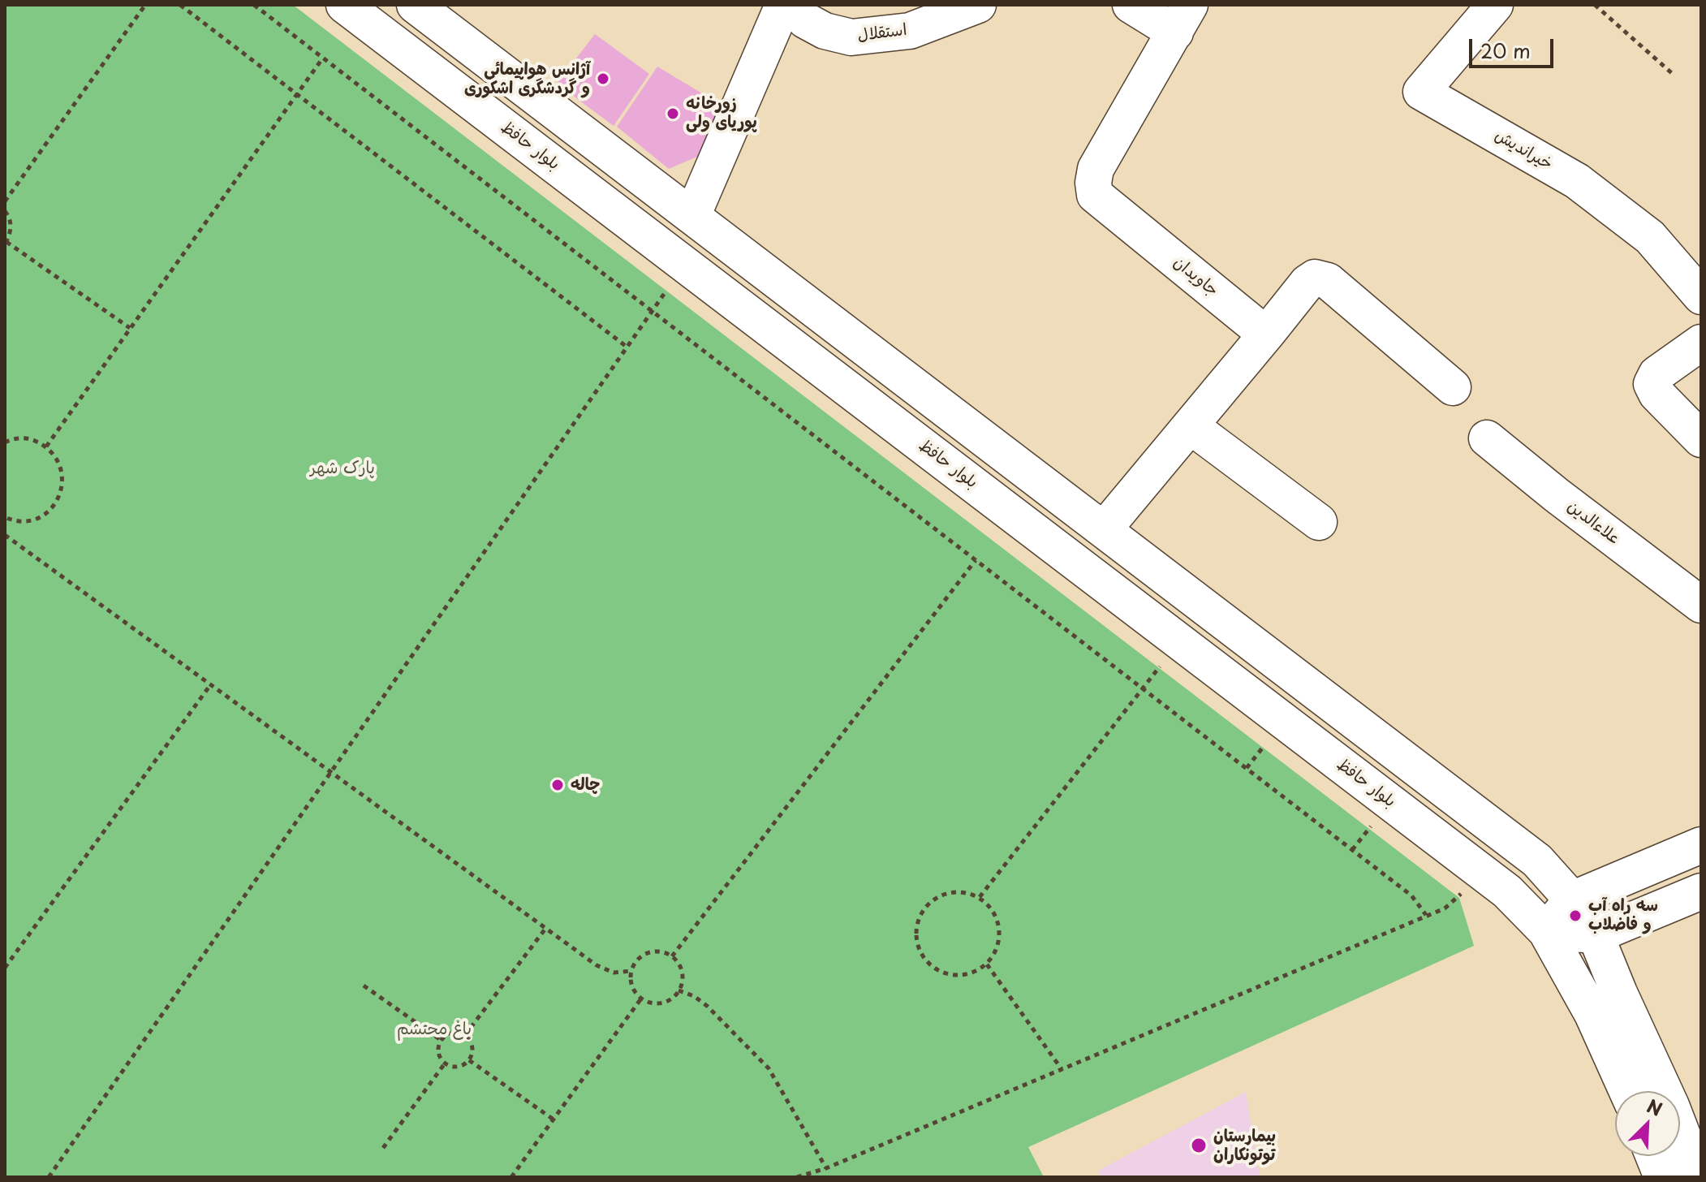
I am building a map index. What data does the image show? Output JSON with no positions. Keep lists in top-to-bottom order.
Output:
{
  "streets": {
    "main road": [
      "استقلال",
      "بلوار حافظ",
      "خیراندیش",
      "جاویدان",
      "علاءالدین"
    ]
  },
  "parks": ["پارک شهر", "باغ محتشم"],
  "places": [
    "آژانس هواپیمائی و گردشگری اشکوری",
    "زورخانه پوریای ولی",
    "چاله",
    "سه راه آب و فاضلاب",
    "بیمارستان توتونکاران"
  ],
  "scale_bar": "20 m",
  "north": "top right"
}
